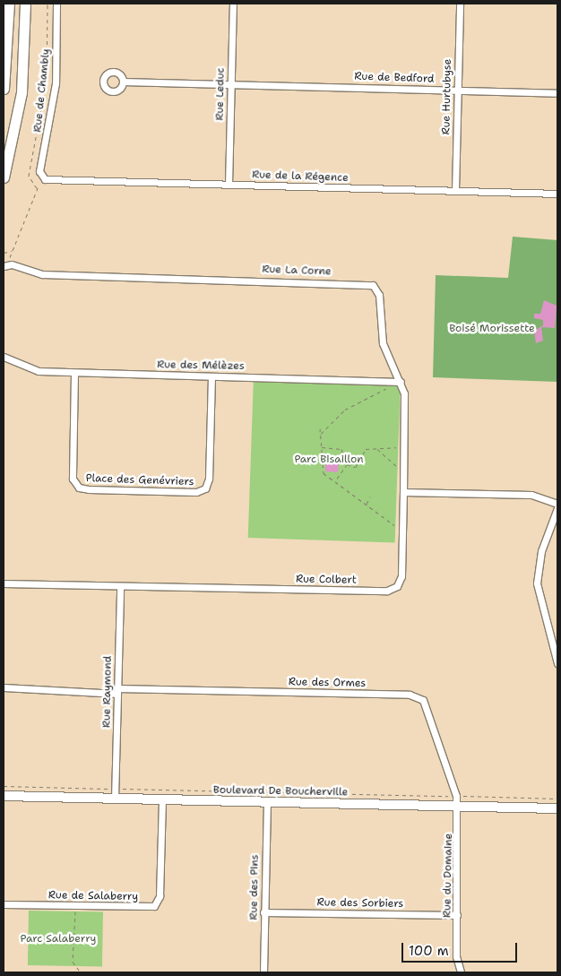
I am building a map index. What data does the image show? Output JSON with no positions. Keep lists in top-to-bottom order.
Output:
{
  "streets": {
    "street": [
      "Rue de Bedford",
      "Rue de Chambly",
      "Rue Leduc",
      "Rue Hurtubyse",
      "Rue de la Régence",
      "Rue La Corne",
      "Rue des Mélèzes",
      "Place des Genévriers",
      "Rue Colbert",
      "Rue des Ormes",
      "Rue Raymond",
      "Boulevard De Boucherville",
      "Rue du Domaine",
      "Rue des Pins",
      "Rue de Salaberry",
      "Rue des Sorbiers"
    ]
  },
  "crossings": [
    ["Rue de Bedford", "Rue Leduc"],
    ["Rue de Bedford", "Rue Hurtubyse"],
    ["Rue de Chambly", "Rue de la Régence"],
    ["Rue Leduc", "Rue de la Régence"],
    ["Rue Hurtubyse", "Rue de la Régence"],
    ["Rue La Corne", "Rue des Mélèzes"],
    ["Rue La Corne", "Rue Colbert"],
    ["Rue des Mélèzes", "Place des Genévriers"],
    ["Rue Colbert", "Rue Raymond"],
    ["Rue des Ormes", "Rue Raymond"],
    ["Rue des Ormes", "Boulevard De Boucherville"],
    ["Rue des Ormes", "Rue du Domaine"],
    ["Rue Raymond", "Boulevard De Boucherville"],
    ["Boulevard De Boucherville", "Rue du Domaine"],
    ["Boulevard De Boucherville", "Rue des Pins"],
    ["Boulevard De Boucherville", "Rue de Salaberry"],
    ["Rue du Domaine", "Rue des Sorbiers"],
    ["Rue des Pins", "Rue des Sorbiers"]
  ],
  "parks": ["Boisé Morissette", "Parc Bisaillon", "Parc Salaberry"],
  "scale_bar": "100 m"
}
